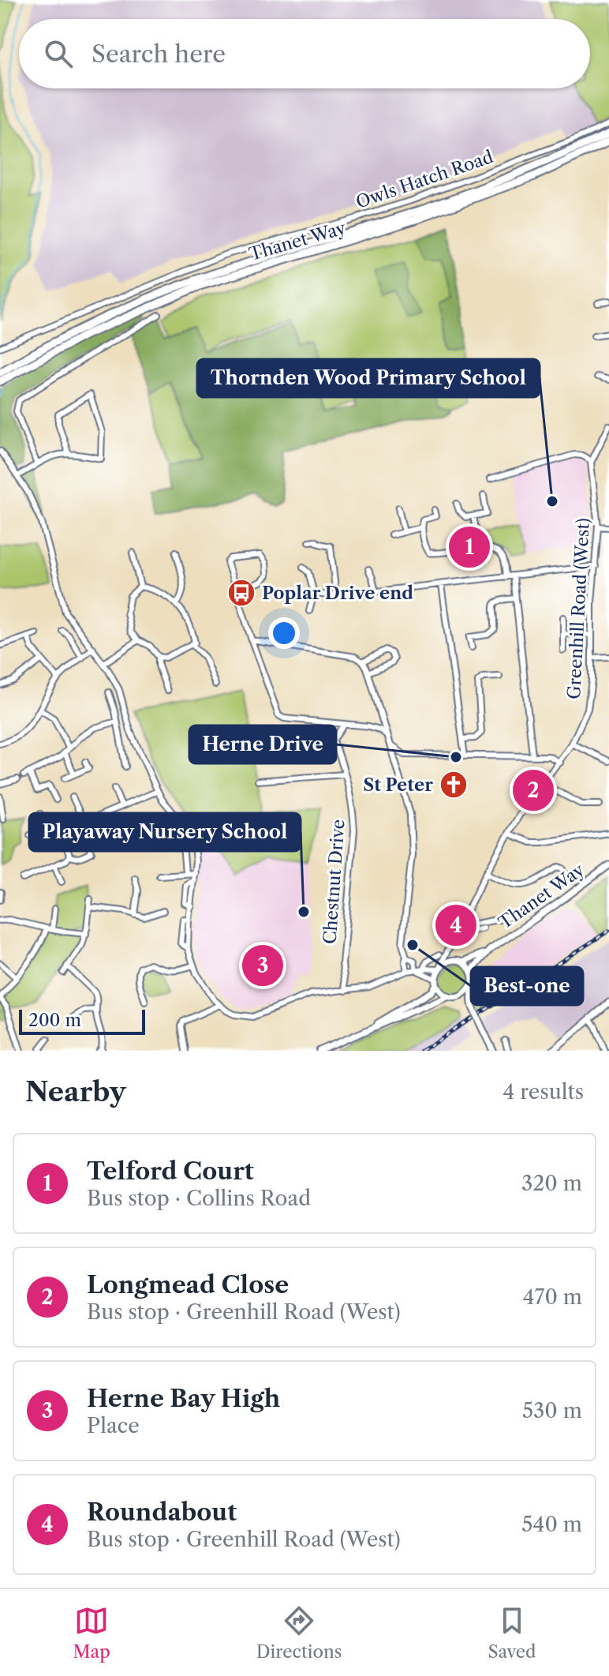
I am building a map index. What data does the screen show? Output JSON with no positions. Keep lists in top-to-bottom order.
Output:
{
  "streets": {
    "highway": ["Thanet Way"],
    "street": ["Owls Hatch Road", "Greenhill Road (West)", "Chestnut Drive"]
  },
  "places": {
    "other": [
      "Thornden Wood Primary School",
      "Herne Drive",
      "Playaway Nursery School",
      "Best-one"
    ],
    "bus stop": ["Poplar Drive end"],
    "church": ["St Peter"]
  },
  "scale_bar": "200 m",
  "page": {
    "search": "Search here",
    "pins": [
      "1",
      "2",
      "4",
      "3"
    ],
    "scale": "200 m",
    "heading": ["Nearby", "4 results"],
    "list": [
      {
        "mark": "1",
        "name": "Telford Court",
        "note": "Bus stop · Collins Road",
        "value": "320 m"
      },
      {
        "mark": "2",
        "name": "Longmead Close",
        "note": "Bus stop · Greenhill Road (West)",
        "value": "470 m"
      },
      {
        "mark": "3",
        "name": "Herne Bay High",
        "note": "Place",
        "value": "530 m"
      },
      {
        "mark": "4",
        "name": "Roundabout",
        "note": "Bus stop · Greenhill Road (West)",
        "value": "540 m"
      }
    ],
    "nav": ["Map", "Directions", "Saved"]
  }
}
